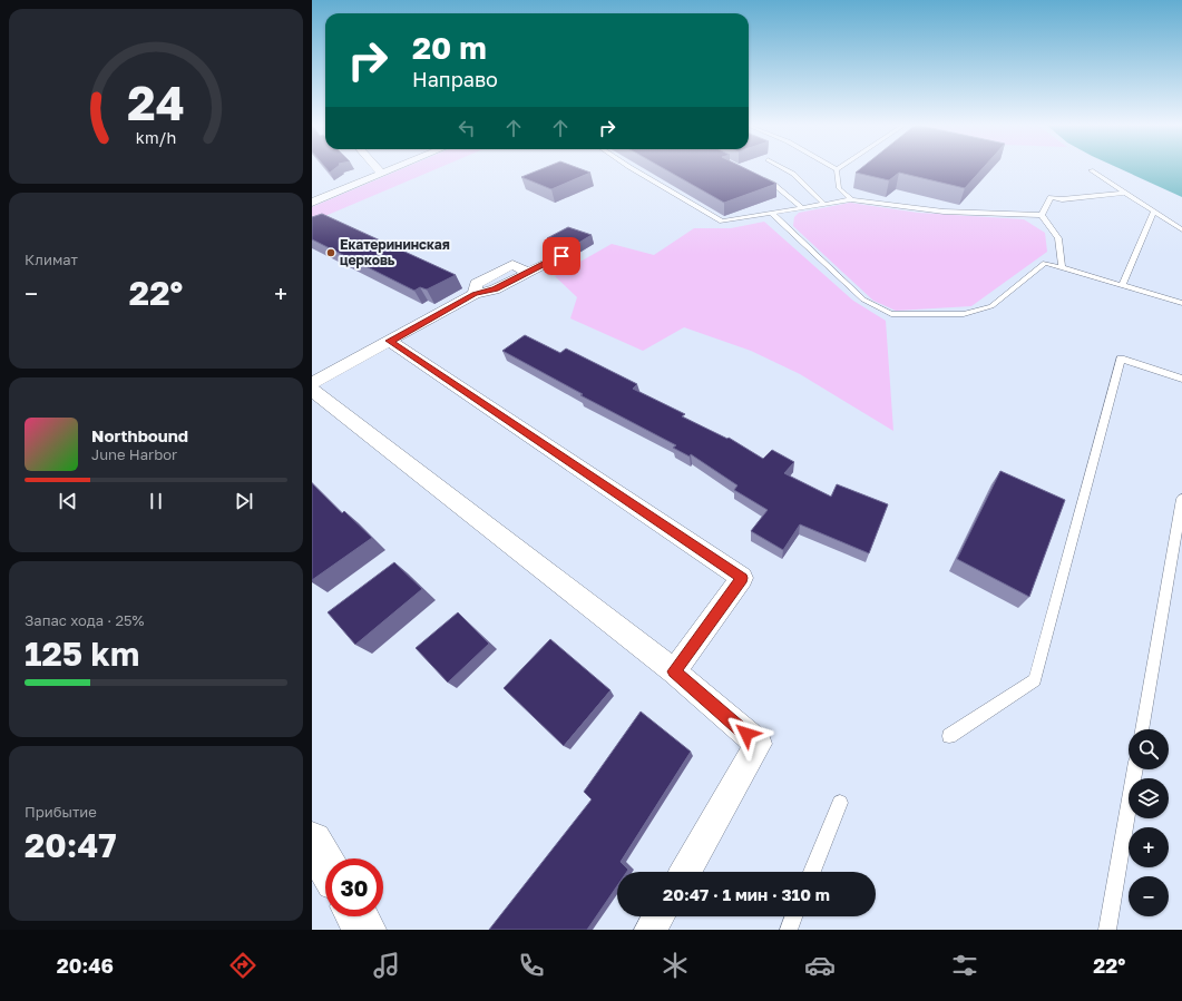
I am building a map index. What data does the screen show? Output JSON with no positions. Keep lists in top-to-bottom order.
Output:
{
  "places": ["Екатерининская церковь"],
  "page": {
    "turn": ["20 m", "Направо"],
    "tile": [
      "Климат",
      ["Запас хода · 25%", "125 km"],
      ["Прибытие", "20:47"]
    ],
    "heat": ["−", "22°", "+"],
    "song": ["Northbound", "June Harbor"],
    "map_buttons": ["+", "−"],
    "limit": "30",
    "trip": "20:47 · 1 мин · 310 m",
    "tabs": ["20:46", "22°"],
    "gauge": ["24", "km/h"]
  }
}
